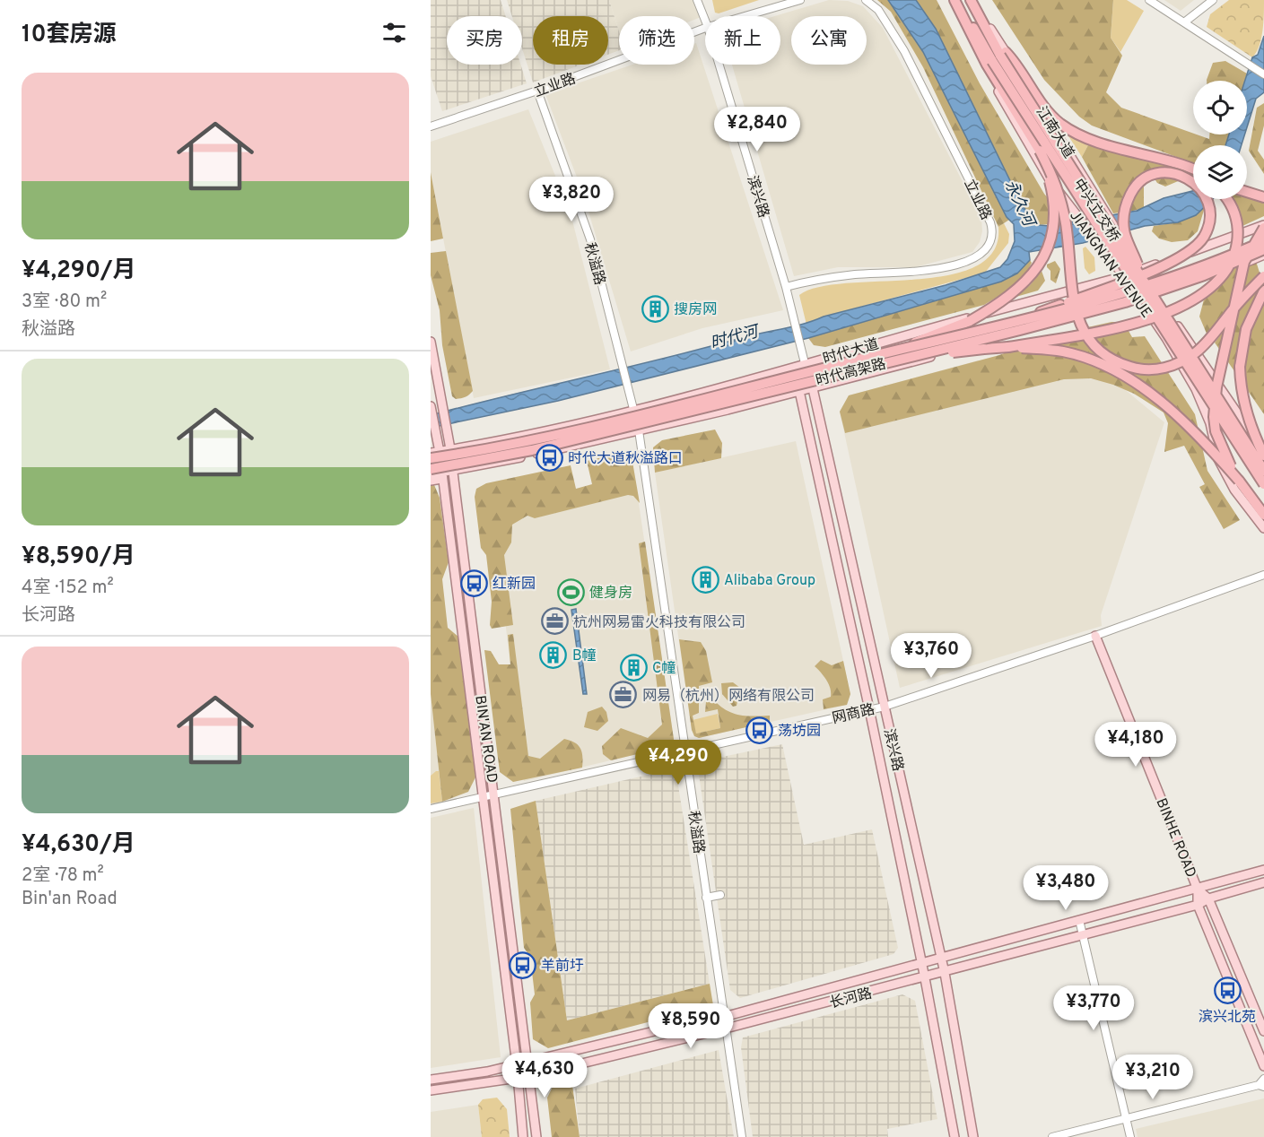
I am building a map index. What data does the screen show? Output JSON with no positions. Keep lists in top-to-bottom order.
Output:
{
  "streets": {
    "highway": ["中兴立交桥", "JIANGNAN AVENUE", "时代高架路"],
    "main road": [
      "江南大道",
      "滨兴路",
      "时代大道",
      "BIN'AN ROAD",
      "BINHE ROAD",
      "长河路"
    ],
    "street": ["立业路", "秋溢路", "网商路"]
  },
  "crossings": [
    ["立业路", "滨兴路"],
    ["立业路", "秋溢路"],
    ["江南大道", "中兴立交桥"],
    ["江南大道", "JIANGNAN AVENUE"],
    ["江南大道", "时代大道"],
    ["滨兴路", "时代大道"],
    ["滨兴路", "网商路"],
    ["滨兴路", "长河路"],
    ["中兴立交桥", "JIANGNAN AVENUE"],
    ["秋溢路", "时代大道"],
    ["秋溢路", "网商路"],
    ["秋溢路", "长河路"],
    ["JIANGNAN AVENUE", "时代大道"],
    ["时代大道", "BIN'AN ROAD"],
    ["网商路", "BIN'AN ROAD"],
    ["网商路", "BINHE ROAD"],
    ["BIN'AN ROAD", "长河路"],
    ["BINHE ROAD", "长河路"]
  ],
  "water": ["永久河", "时代河"],
  "places": {
    "building": [
      "搜房网",
      "Alibaba Group",
      "B幢",
      "C幢"
    ],
    "bus stop": [
      "时代大道秋溢路口",
      "红新园",
      "荡坊园",
      "羊前圩",
      "滨兴北苑"
    ],
    "sports": ["健身房"],
    "office": ["杭州网易雷火科技有限公司", "网易（杭州）网络有限公司"]
  },
  "page": {
    "heading": "10套房源",
    "chip": [
      "买房",
      "租房",
      "筛选",
      "新上",
      "公寓"
    ],
    "list": [
      {
        "name": "¥4,290/月",
        "note": "3室 · 80 m² · 秋溢路"
      },
      {
        "name": "¥8,590/月",
        "note": "4室 · 152 m² · 长河路"
      },
      {
        "name": "¥4,630/月",
        "note": "2室 · 78 m² · Bin'an Road"
      }
    ],
    "price": [
      "¥2,840",
      "¥3,820",
      "¥3,760",
      "¥4,180",
      "¥4,290",
      "¥3,480",
      "¥3,770",
      "¥8,590",
      "¥4,630",
      "¥3,210"
    ]
  }
}
